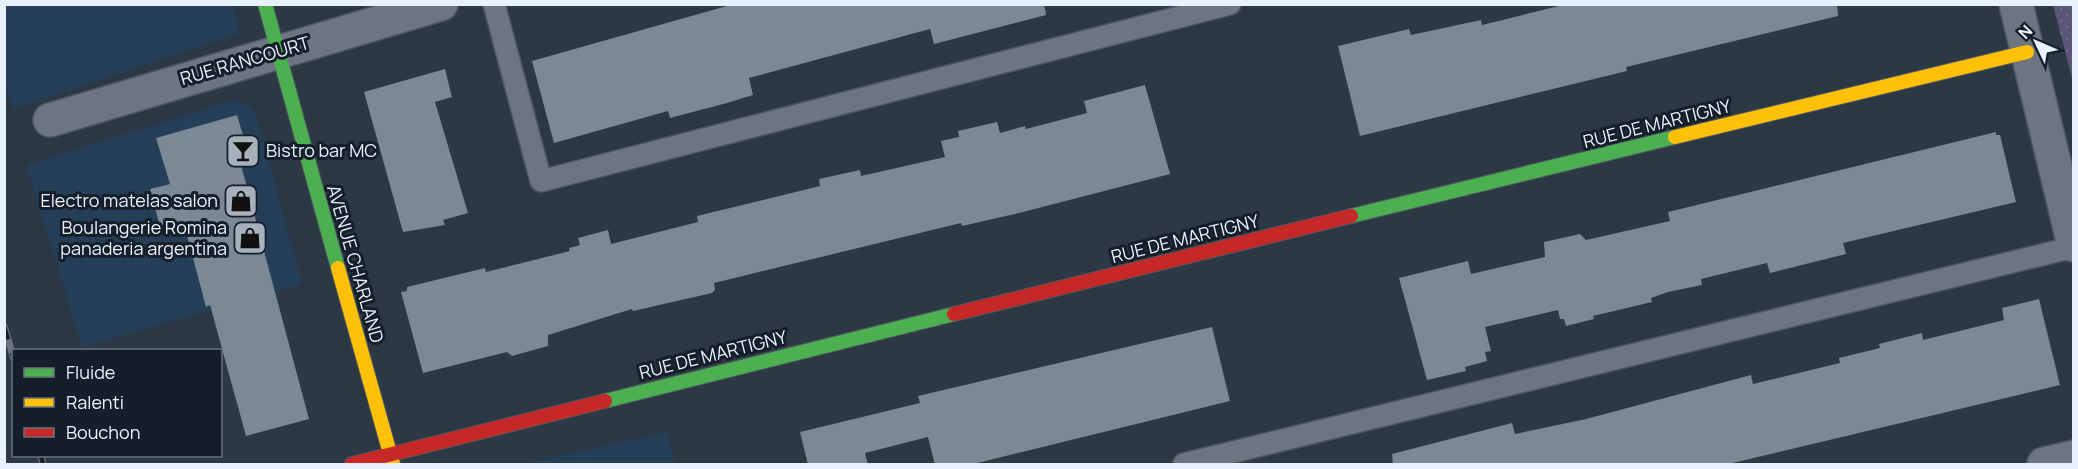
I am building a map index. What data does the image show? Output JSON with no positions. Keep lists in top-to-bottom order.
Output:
{
  "streets": {
    "street": ["RUE RANCOURT", "RUE DE MARTIGNY", "AVENUE CHARLAND"]
  },
  "crossings": [
    ["RUE RANCOURT", "AVENUE CHARLAND"],
    ["RUE DE MARTIGNY", "AVENUE CHARLAND"]
  ],
  "places": {
    "bar": ["Bistro bar MC"],
    "shop": ["Electro matelas salon", "Boulangerie Romina panaderia argentina"]
  },
  "legend": ["Fluide", "Ralenti", "Bouchon"],
  "north": "top left"
}
